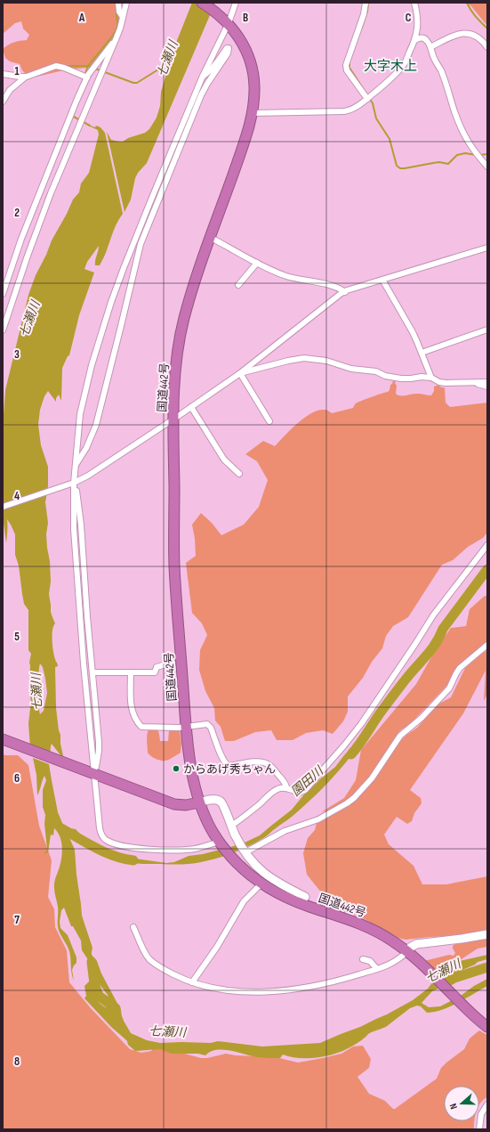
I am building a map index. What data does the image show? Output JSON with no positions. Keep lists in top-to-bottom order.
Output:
{
  "streets": {
    "highway": ["国道442号"]
  },
  "districts": ["大字木上"],
  "water": ["七瀬川", "園田川"],
  "places": ["からあげ秀ちゃん"],
  "north": "left",
  "grid": {
    "columns": ["A", "B", "C"],
    "rows": [
      "1",
      "2",
      "3",
      "4",
      "5",
      "6",
      "7",
      "8"
    ]
  }
}
